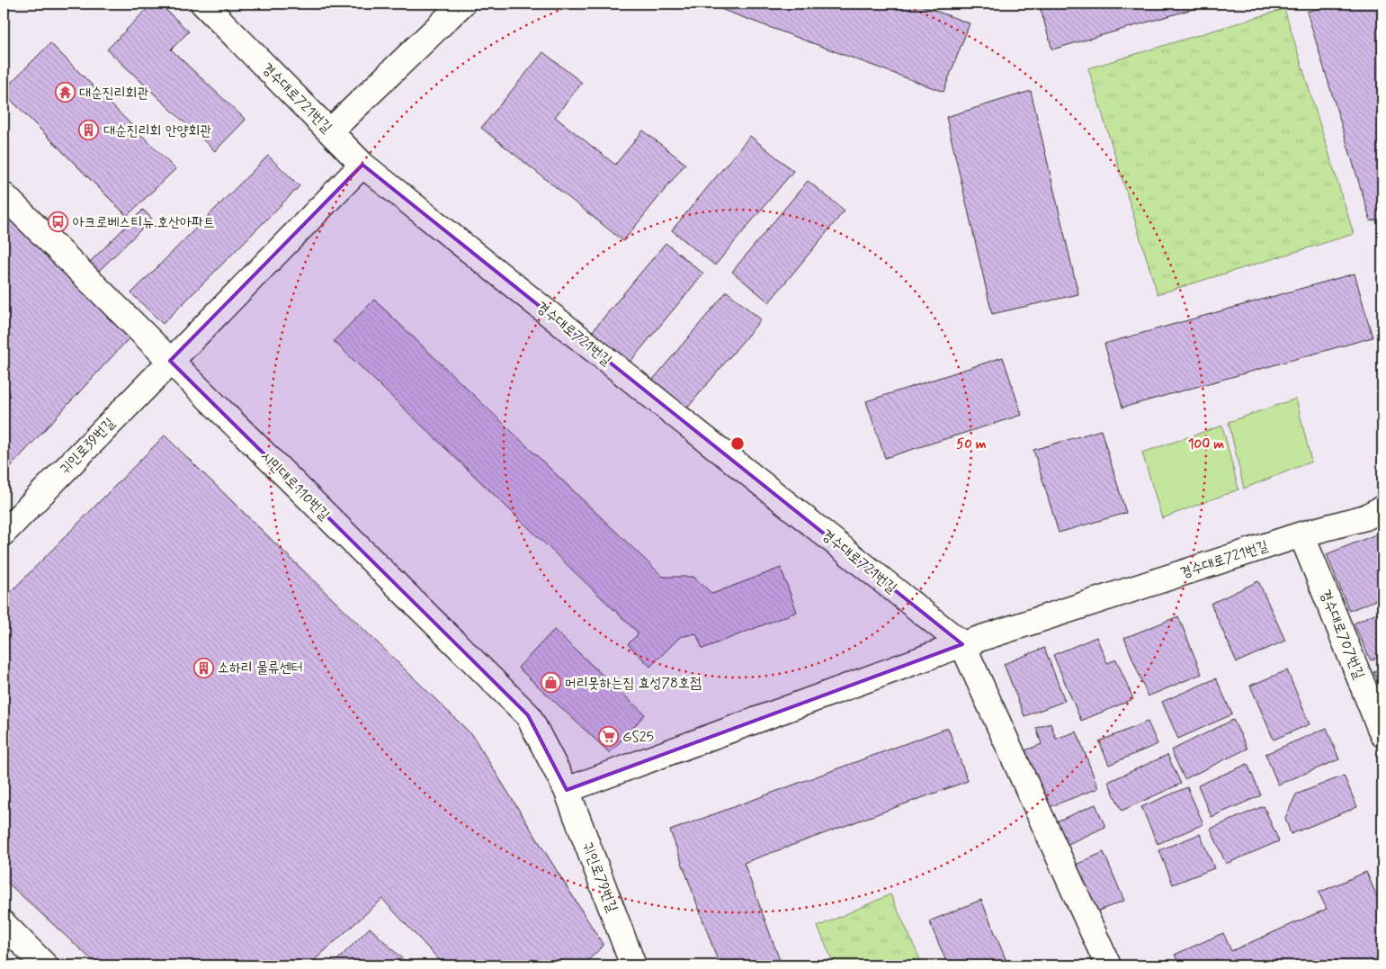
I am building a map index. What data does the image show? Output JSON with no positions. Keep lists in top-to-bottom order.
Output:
{
  "streets": {
    "street": [
      "경수대로721번길",
      "귀인로39번길",
      "시민대로110번길",
      "경수대로707번길",
      "귀인로79번길"
    ]
  },
  "crossings": [
    ["경수대로721번길", "귀인로39번길"],
    ["경수대로721번길", "시민대로110번길"],
    ["경수대로721번길", "경수대로707번길"],
    ["경수대로721번길", "귀인로79번길"],
    ["귀인로39번길", "시민대로110번길"],
    ["시민대로110번길", "귀인로79번길"]
  ],
  "places": {
    "temple": ["대순진리회관"],
    "building": ["대순진리회 안양회관", "소하리 물류센터"],
    "bus stop": ["아크로베스티뉴.호산아파트"],
    "shop": ["머리못하는집 효성78호점"],
    "supermarket": ["GS25"]
  },
  "rings": ["50 m", "100 m"]
}
